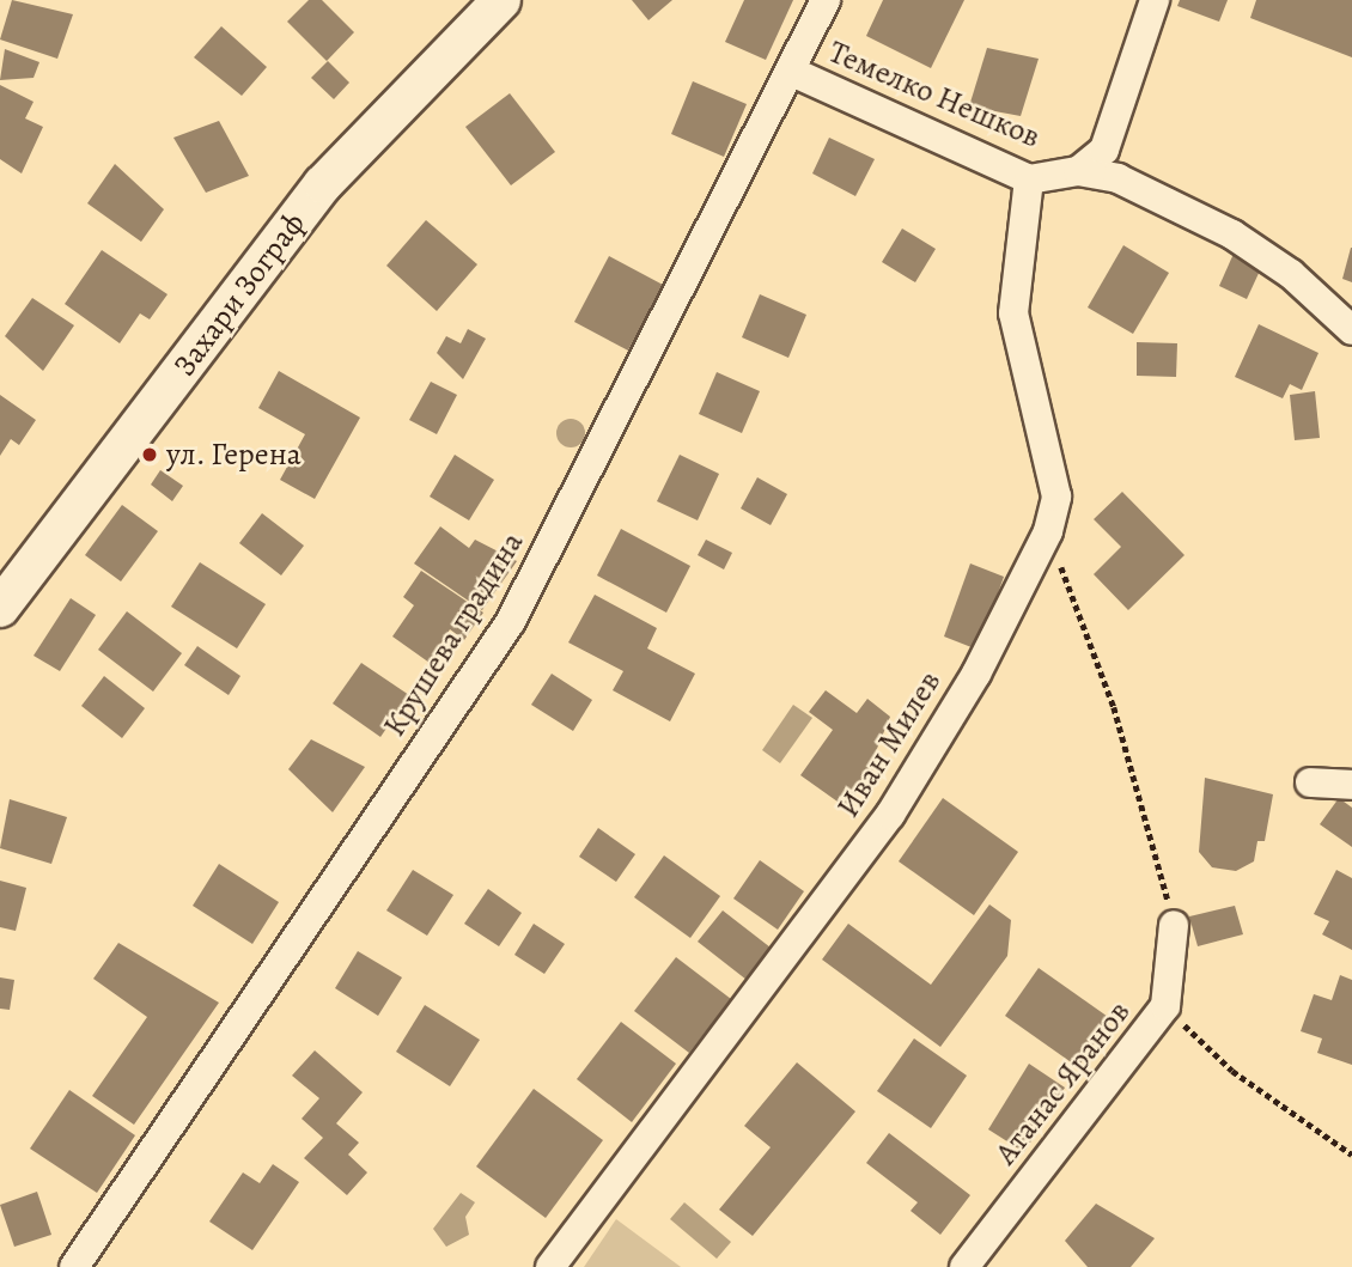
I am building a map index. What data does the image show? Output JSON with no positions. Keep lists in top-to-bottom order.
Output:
{
  "streets": {
    "street": [
      "Темелко Нешков",
      "Захари Зограф",
      "Крушева градина",
      "Иван Милев",
      "Атанас Яранов"
    ]
  },
  "crossings": [
    ["Темелко Нешков", "Крушева градина"],
    ["Темелко Нешков", "Иван Милев"]
  ],
  "places": ["ул. Герена"]
}
